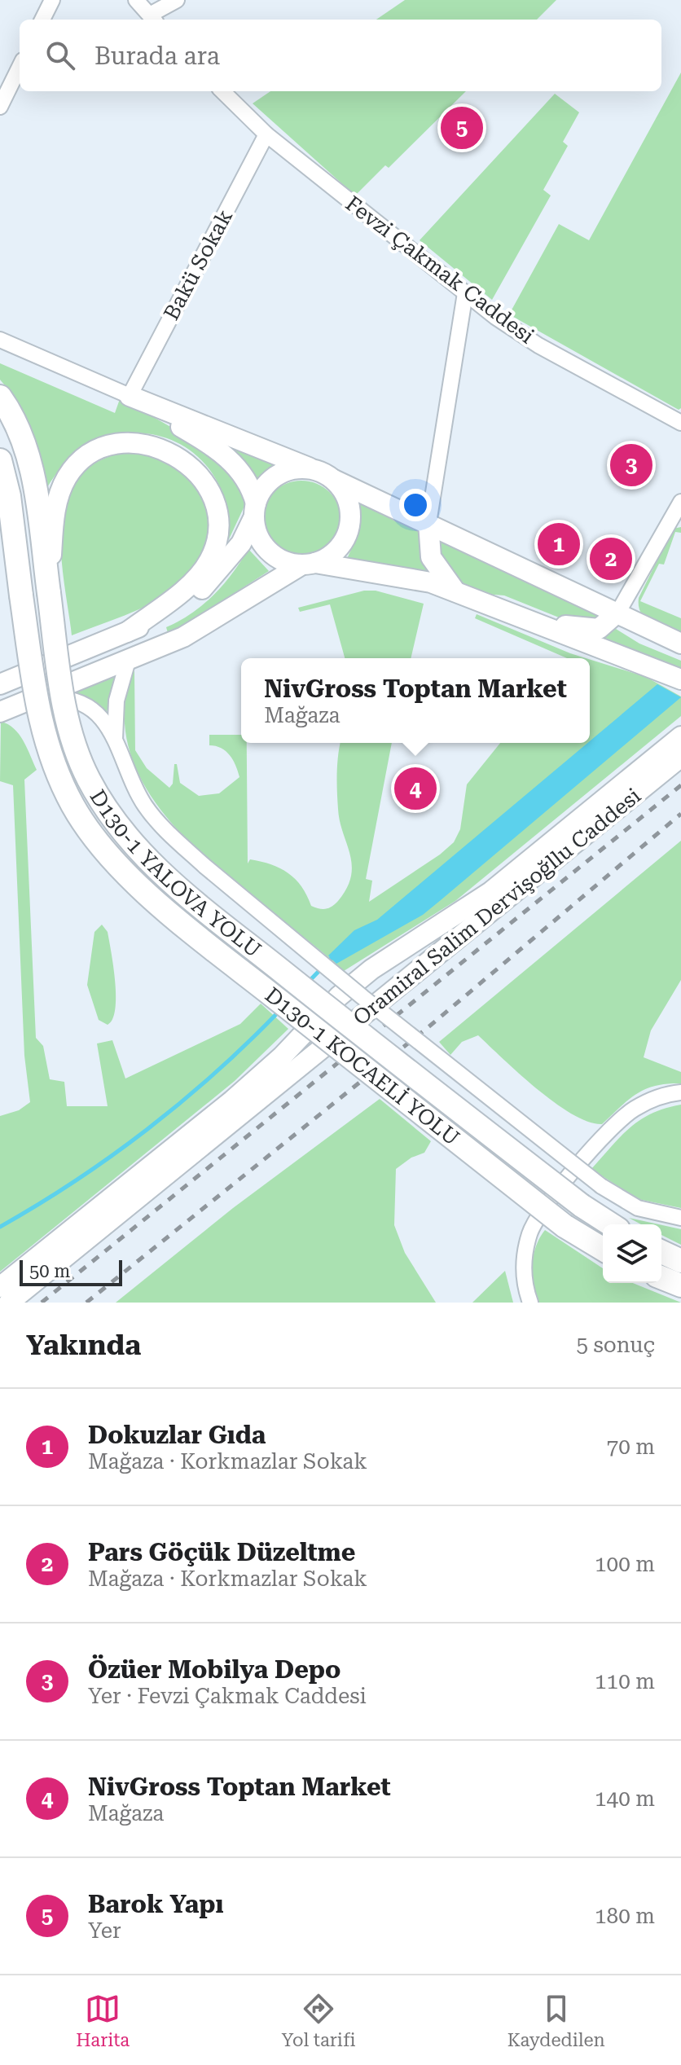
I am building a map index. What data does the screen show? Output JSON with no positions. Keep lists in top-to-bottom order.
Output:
{
  "streets": {
    "highway": ["D130-1 YALOVA YOLU", "D130-1 KOCAELİ YOLU"],
    "main road": ["Oramiral Salim Dervişoğllu Caddesi"],
    "street": ["Bakü Sokak", "Fevzi Çakmak Caddesi"]
  },
  "crossings": [
    ["Bakü Sokak", "Fevzi Çakmak Caddesi"]
  ],
  "scale_bar": "50 m",
  "page": {
    "search": "Burada ara",
    "pins": [
      "5",
      "3",
      "1",
      "2",
      "4"
    ],
    "popup": ["NivGross Toptan Market", "Mağaza"],
    "scale": "50 m",
    "heading": ["Yakında", "5 sonuç"],
    "list": [
      {
        "mark": "1",
        "name": "Dokuzlar Gıda",
        "note": "Mağaza · Korkmazlar Sokak",
        "value": "70 m"
      },
      {
        "mark": "2",
        "name": "Pars Göçük Düzeltme",
        "note": "Mağaza · Korkmazlar Sokak",
        "value": "100 m"
      },
      {
        "mark": "3",
        "name": "Özüer Mobilya Depo",
        "note": "Yer · Fevzi Çakmak Caddesi",
        "value": "110 m"
      },
      {
        "mark": "4",
        "name": "NivGross Toptan Market",
        "note": "Mağaza",
        "value": "140 m"
      },
      {
        "mark": "5",
        "name": "Barok Yapı",
        "note": "Yer",
        "value": "180 m"
      }
    ],
    "nav": ["Harita", "Yol tarifi", "Kaydedilen"]
  }
}
